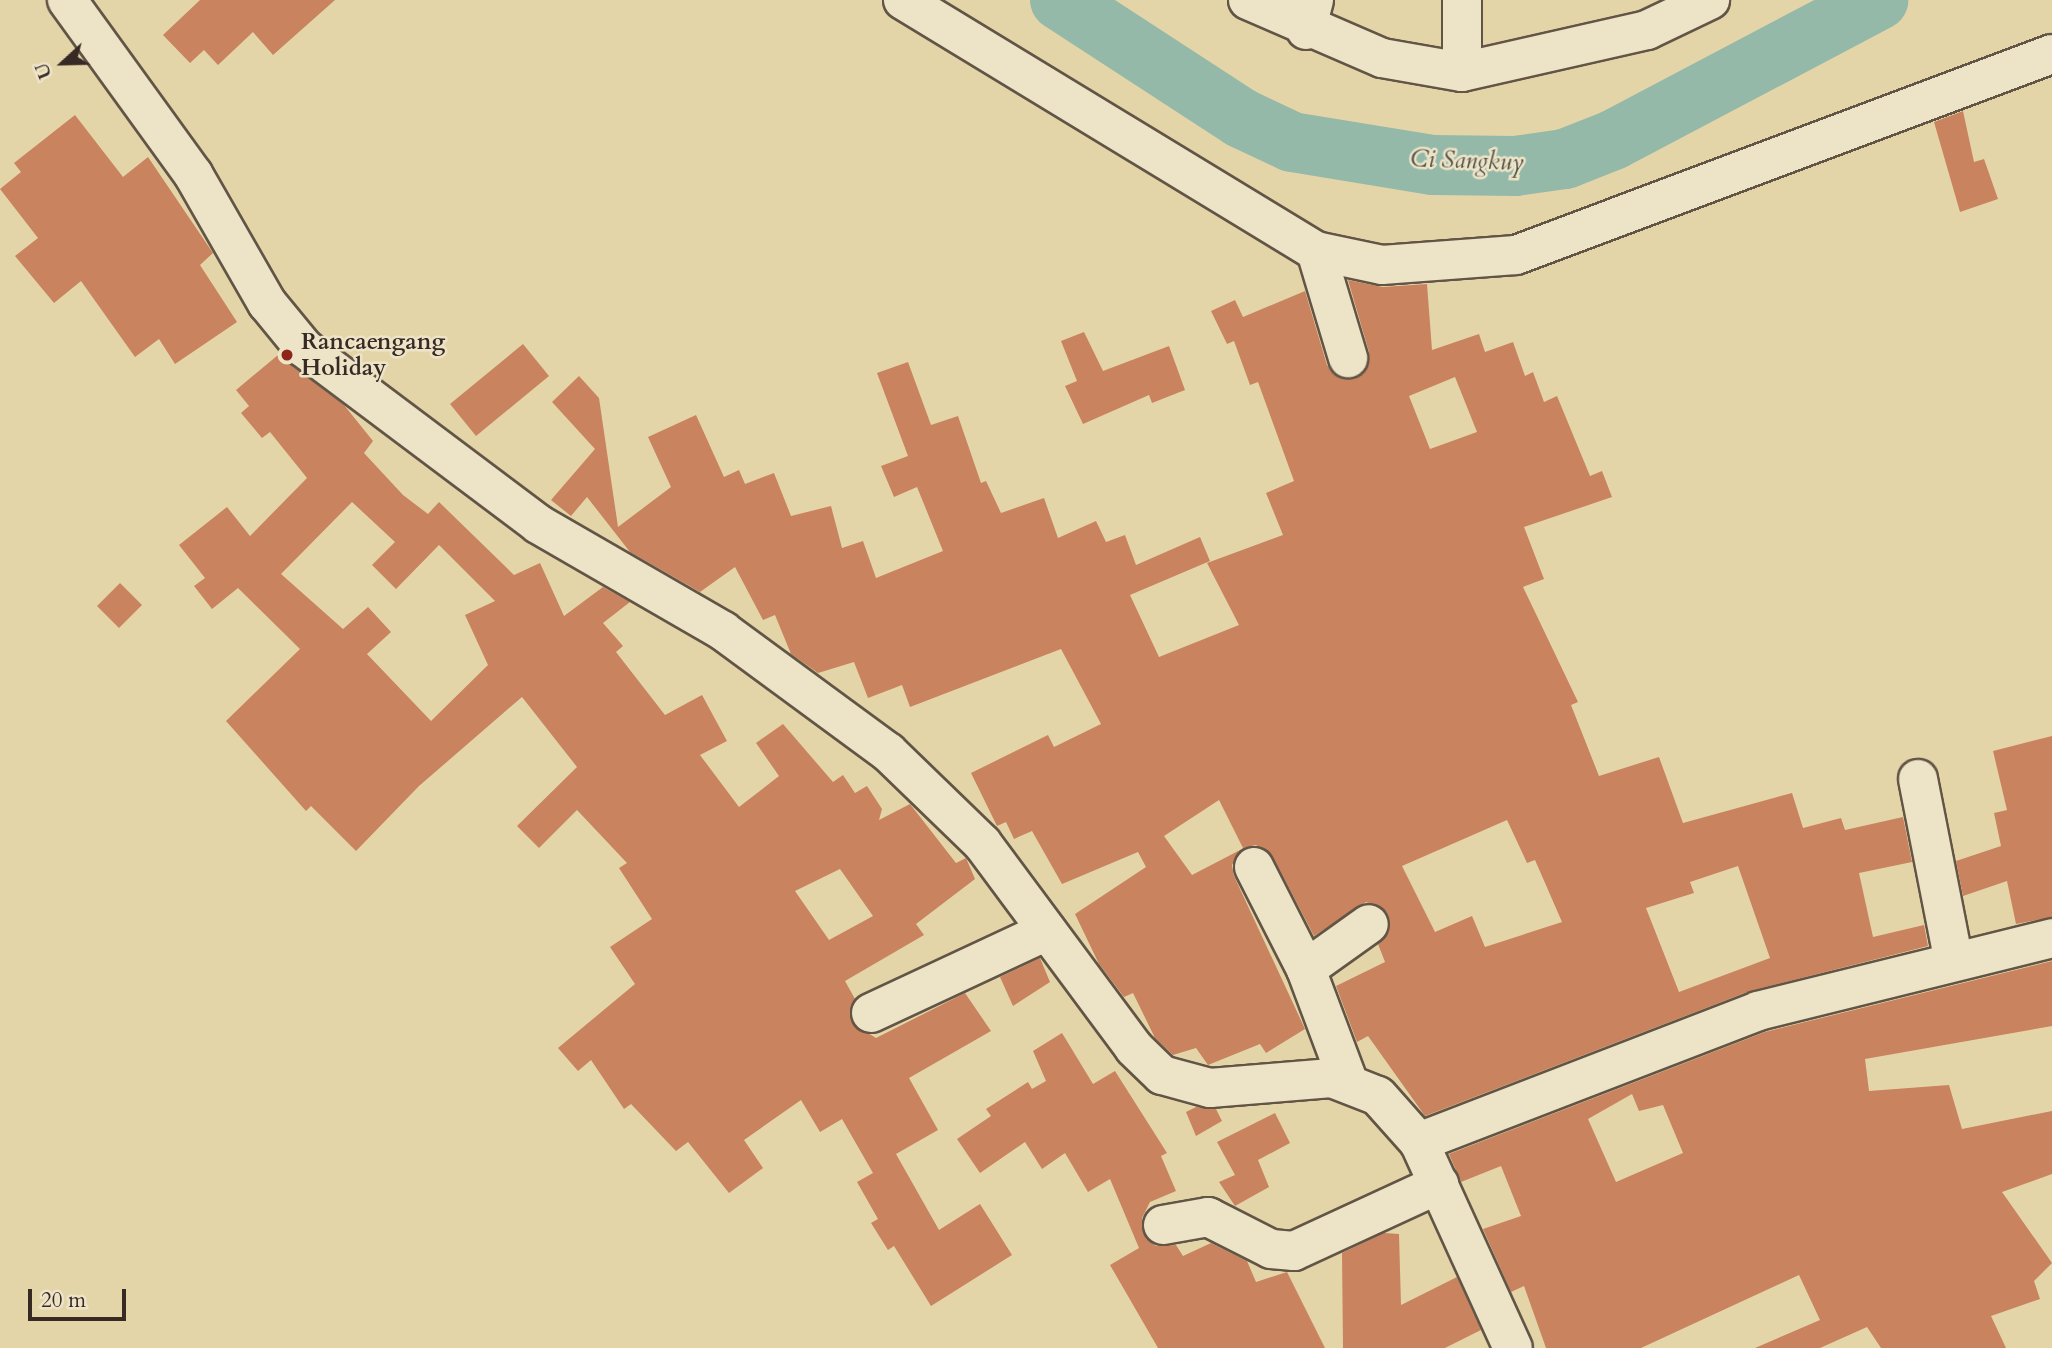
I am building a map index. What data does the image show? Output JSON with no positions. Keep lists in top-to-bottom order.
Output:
{
  "water": ["Ci Sangkuy"],
  "places": ["Rancaengang Holiday"],
  "scale_bar": "20 m",
  "north": "left"
}
